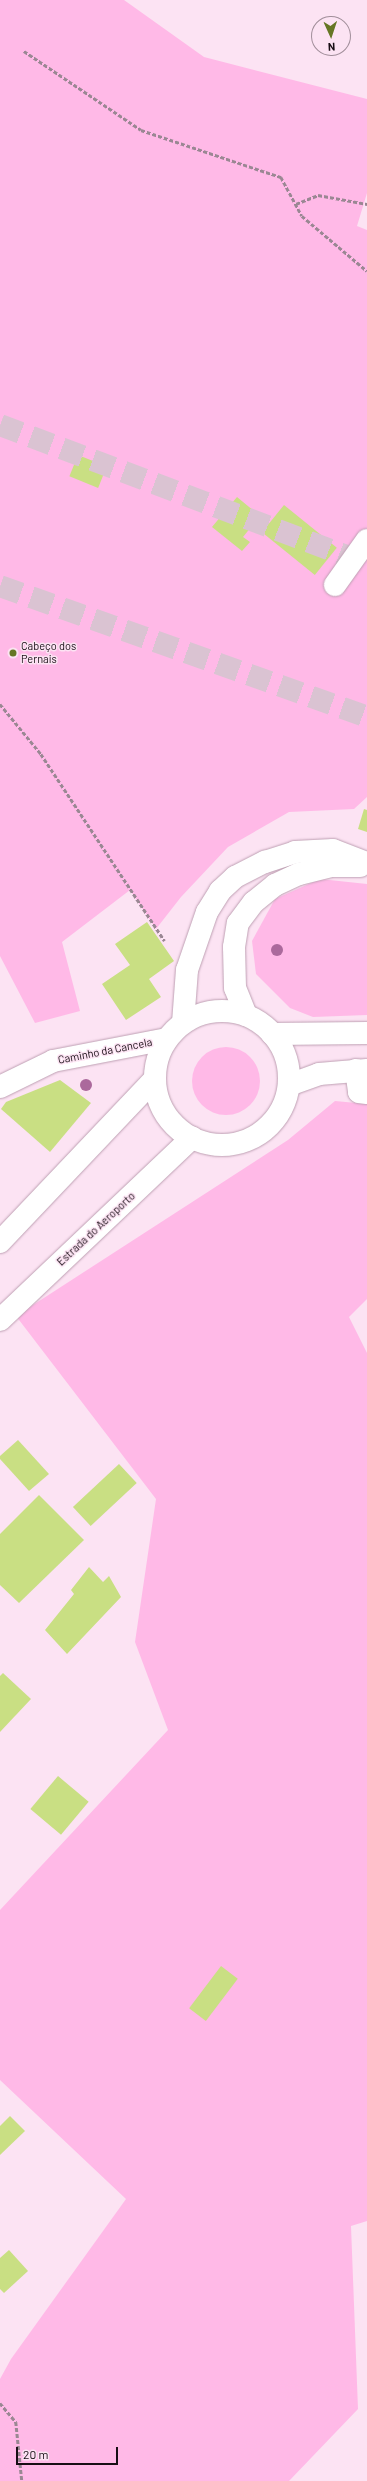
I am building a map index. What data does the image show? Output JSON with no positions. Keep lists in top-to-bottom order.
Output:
{
  "streets": {
    "main road": ["Caminho da Cancela", "Estrada do Aeroporto"]
  },
  "crossings": [
    ["Caminho da Cancela", "Estrada do Aeroporto"]
  ],
  "places": ["Cabeço dos Pernais"],
  "scale_bar": "20 m",
  "north": "bottom"
}
